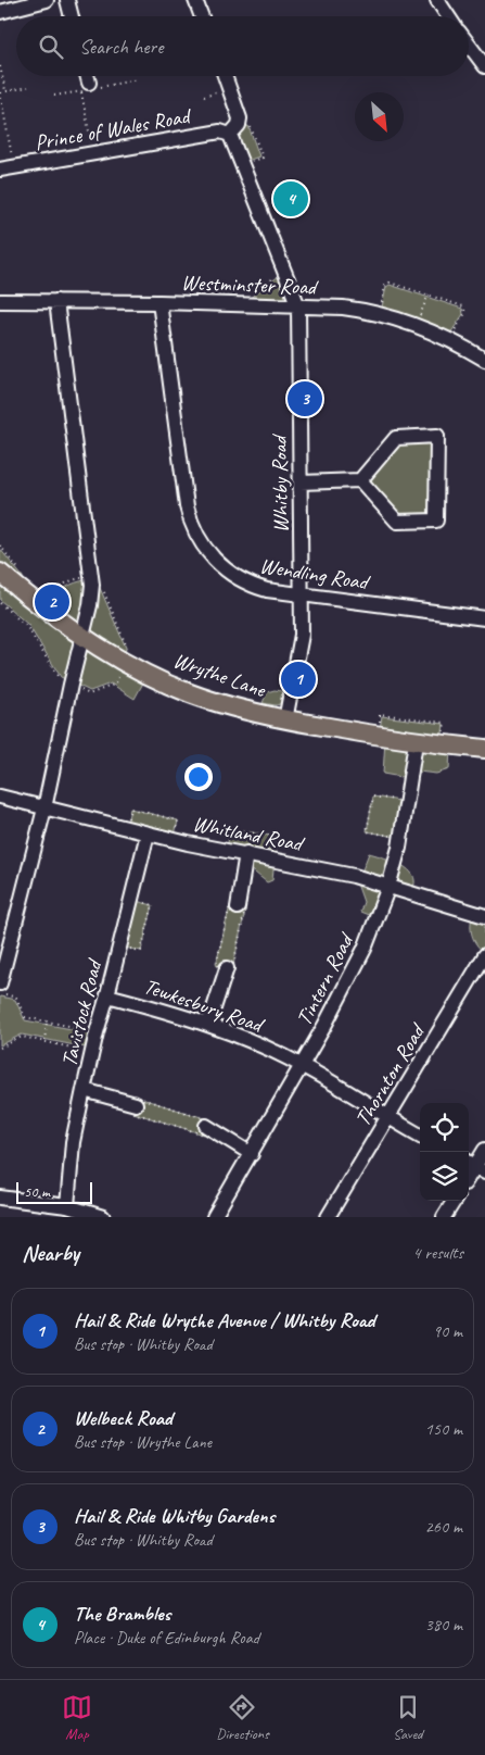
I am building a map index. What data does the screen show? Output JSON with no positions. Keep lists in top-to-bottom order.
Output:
{
  "streets": {
    "main road": ["Wrythe Lane"],
    "street": [
      "Prince of Wales Road",
      "Westminster Road",
      "Whitby Road",
      "Wendling Road",
      "Whitland Road",
      "Tintern Road",
      "Tewkesbury Road",
      "Tavistock Road",
      "Thornton Road"
    ]
  },
  "crossings": [
    ["Prince of Wales Road", "Whitby Road"],
    ["Westminster Road", "Whitby Road"],
    ["Westminster Road", "Wendling Road"],
    ["Whitby Road", "Wendling Road"],
    ["Whitby Road", "Wrythe Lane"],
    ["Wrythe Lane", "Tintern Road"],
    ["Whitland Road", "Tintern Road"],
    ["Whitland Road", "Tavistock Road"],
    ["Tintern Road", "Tewkesbury Road"],
    ["Tewkesbury Road", "Tavistock Road"],
    ["Tewkesbury Road", "Thornton Road"]
  ],
  "scale_bar": "50 m",
  "north": "bottom right",
  "page": {
    "search": "Search here",
    "pins": [
      "4",
      "3",
      "2",
      "1"
    ],
    "scale": "50 m",
    "heading": ["Nearby", "4 results"],
    "list": [
      {
        "mark": "1",
        "name": "Hail & Ride Wrythe Avenue / Whitby Road",
        "note": "Bus stop · Whitby Road",
        "value": "90 m"
      },
      {
        "mark": "2",
        "name": "Welbeck Road",
        "note": "Bus stop · Wrythe Lane",
        "value": "150 m"
      },
      {
        "mark": "3",
        "name": "Hail & Ride Whitby Gardens",
        "note": "Bus stop · Whitby Road",
        "value": "260 m"
      },
      {
        "mark": "4",
        "name": "The Brambles",
        "note": "Place · Duke of Edinburgh Road",
        "value": "380 m"
      }
    ],
    "nav": ["Map", "Directions", "Saved"]
  }
}
